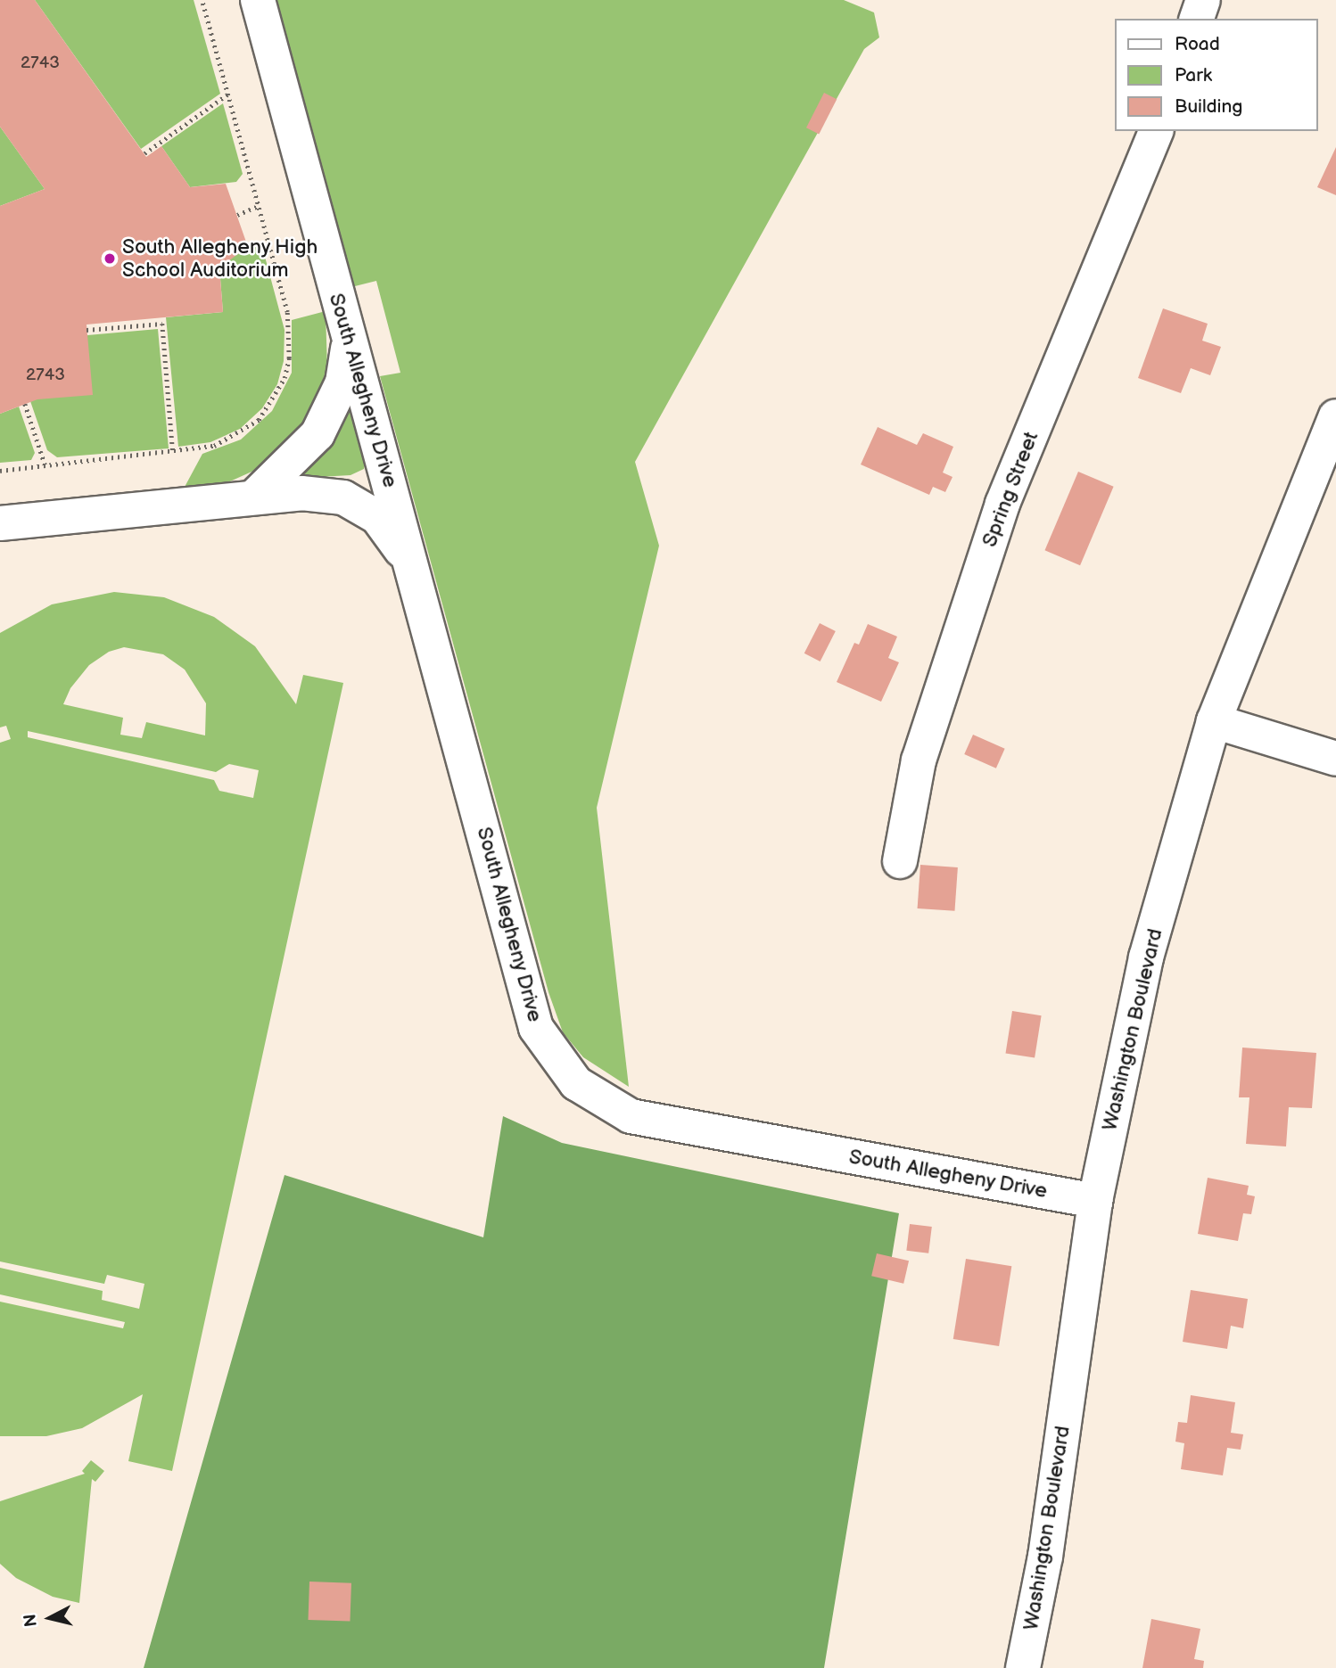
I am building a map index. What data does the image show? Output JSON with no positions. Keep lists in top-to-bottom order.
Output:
{
  "streets": {
    "street": ["South Allegheny Drive", "Spring Street", "Washington Boulevard"]
  },
  "crossings": [
    ["South Allegheny Drive", "Washington Boulevard"]
  ],
  "places": ["South Allegheny High School Auditorium"],
  "house_numbers": ["2743", "2743"],
  "legend": ["Road", "Park", "Building"],
  "north": "left"
}
